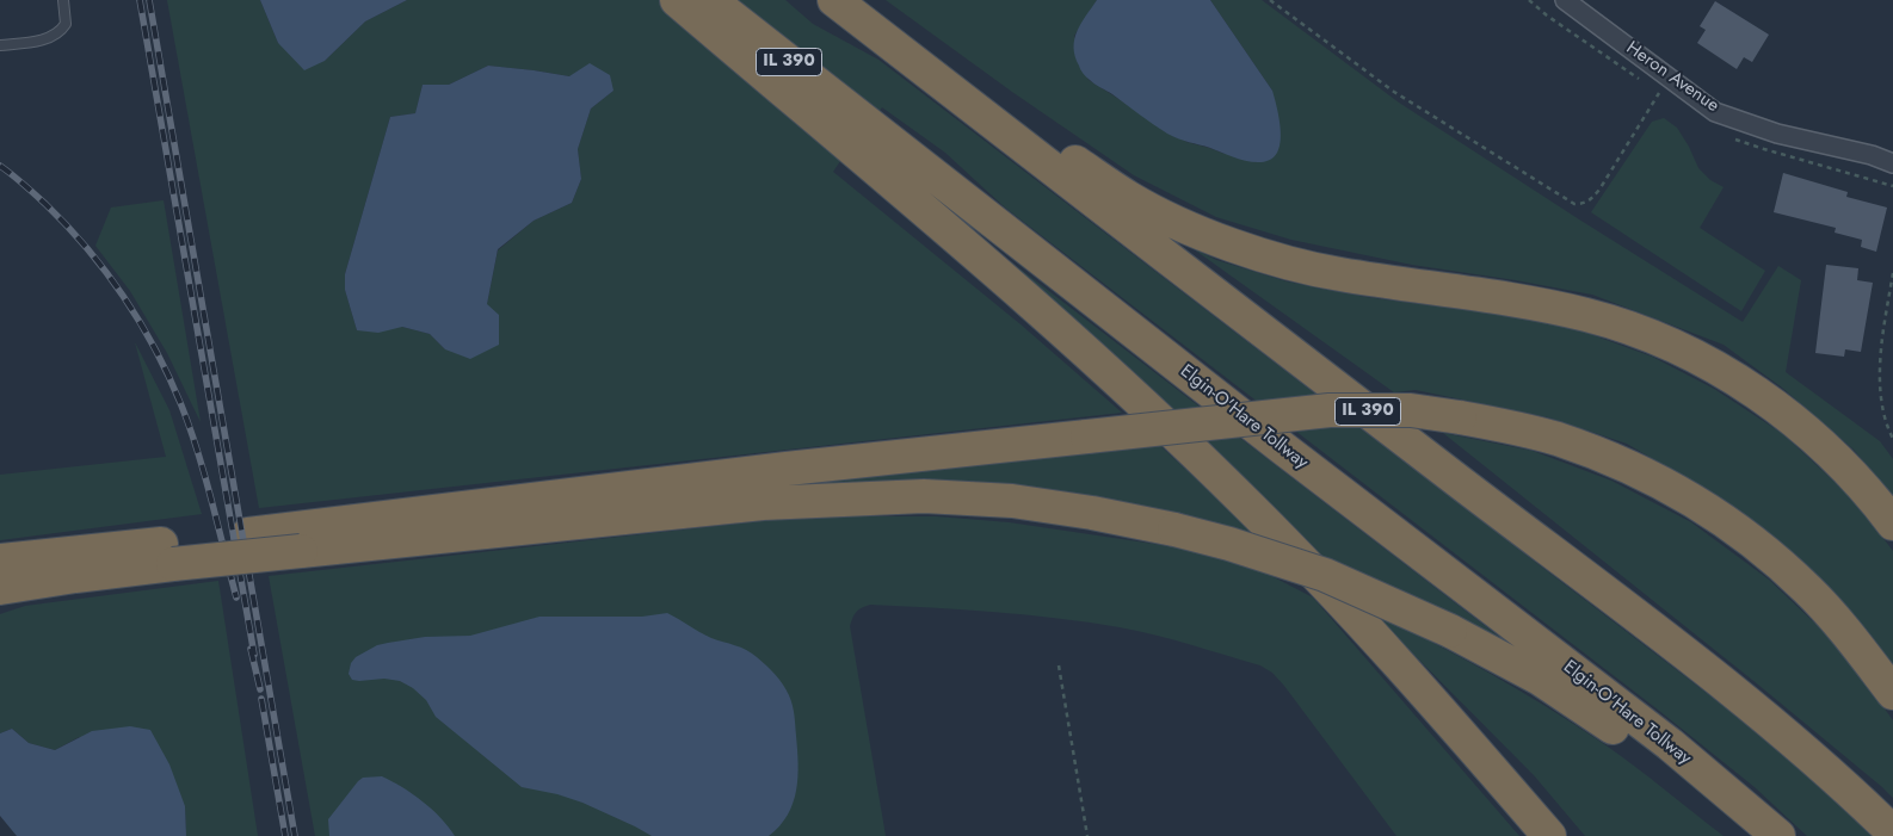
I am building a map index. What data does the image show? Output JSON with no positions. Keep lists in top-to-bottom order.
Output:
{
  "streets": {
    "highway": ["IL 390", "Elgin-O'Hare Tollway"],
    "street": ["Heron Avenue"]
  }
}
